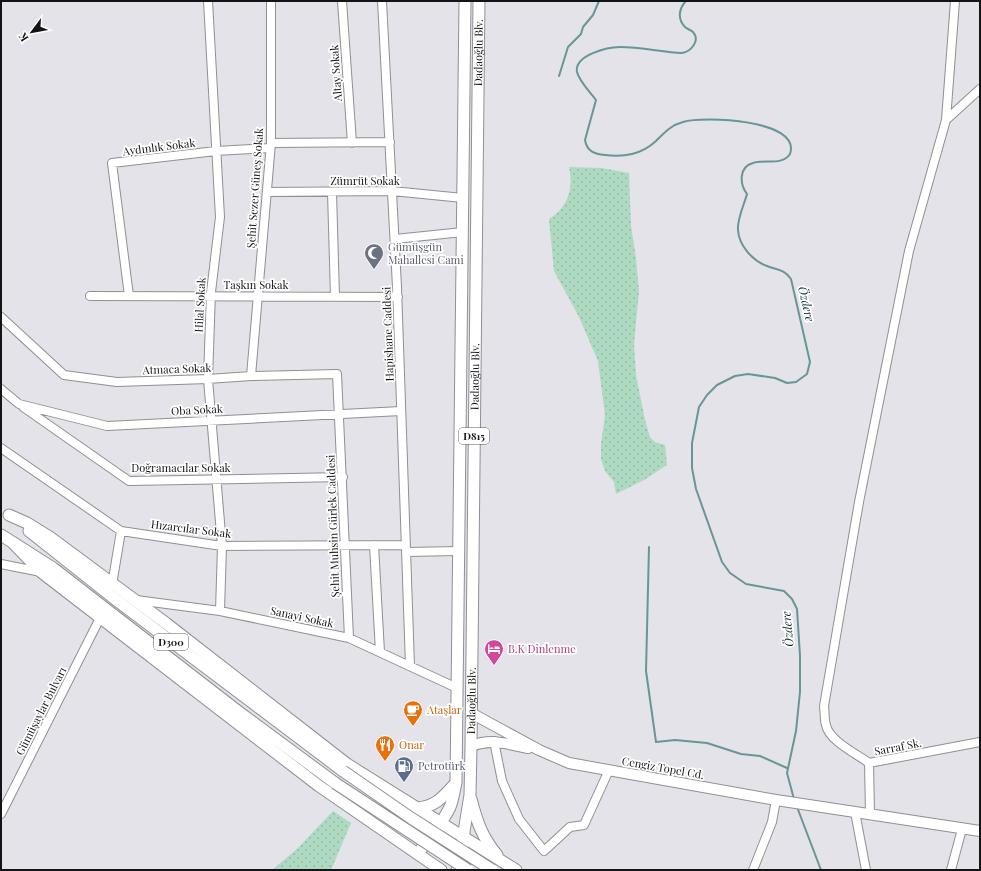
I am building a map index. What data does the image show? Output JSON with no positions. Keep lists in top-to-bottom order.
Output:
{
  "streets": {
    "highway": ["Dadaoğlu Blv.", "D815", "D300"],
    "main road": ["Cengiz Topel Cd."],
    "street": [
      "Altay Sokak",
      "Aydınlık Sokak",
      "Zümrüt Sokak",
      "Şehit Sezer Güneş Sokak",
      "Taşkın Sokak",
      "Hilal Sokak",
      "Hapishane Caddesi",
      "Atmaca Sokak",
      "Oba Sokak",
      "Doğramacılar Sokak",
      "Şehit Muhsin Gürlek Caddesi",
      "Hızarcılar Sokak",
      "Sanayi Sokak",
      "Gümüşaylar Bulvarı",
      "Sarraf Sk."
    ]
  },
  "crossings": [
    ["Dadaoğlu Blv.", "Zümrüt Sokak"],
    ["Dadaoğlu Blv.", "Hızarcılar Sokak"],
    ["Dadaoğlu Blv.", "Sanayi Sokak"],
    ["Altay Sokak", "Aydınlık Sokak"],
    ["Aydınlık Sokak", "Şehit Sezer Güneş Sokak"],
    ["Aydınlık Sokak", "Taşkın Sokak"],
    ["Aydınlık Sokak", "Hilal Sokak"],
    ["Aydınlık Sokak", "Hapishane Caddesi"],
    ["Zümrüt Sokak", "Şehit Sezer Güneş Sokak"],
    ["Zümrüt Sokak", "Hapishane Caddesi"],
    ["Şehit Sezer Güneş Sokak", "Taşkın Sokak"],
    ["Şehit Sezer Güneş Sokak", "Atmaca Sokak"],
    ["Taşkın Sokak", "Hilal Sokak"],
    ["Taşkın Sokak", "Hapishane Caddesi"],
    ["Hilal Sokak", "Atmaca Sokak"],
    ["Hilal Sokak", "Oba Sokak"],
    ["Hilal Sokak", "Doğramacılar Sokak"],
    ["Hilal Sokak", "Hızarcılar Sokak"],
    ["Hilal Sokak", "Sanayi Sokak"],
    ["Hapishane Caddesi", "Oba Sokak"],
    ["Hapishane Caddesi", "Hızarcılar Sokak"],
    ["Hapishane Caddesi", "Sanayi Sokak"],
    ["Atmaca Sokak", "Oba Sokak"],
    ["Atmaca Sokak", "Şehit Muhsin Gürlek Caddesi"],
    ["Oba Sokak", "Doğramacılar Sokak"],
    ["Oba Sokak", "Şehit Muhsin Gürlek Caddesi"],
    ["Doğramacılar Sokak", "Şehit Muhsin Gürlek Caddesi"],
    ["Şehit Muhsin Gürlek Caddesi", "Hızarcılar Sokak"],
    ["Şehit Muhsin Gürlek Caddesi", "Sanayi Sokak"]
  ],
  "water": ["Özdere"],
  "places": {
    "mosque": ["Gümüşgün Mahallesi Cami"],
    "hotel": ["B.K Dinlenme"],
    "cafe": ["Ataşlar"],
    "restaurant": ["Onar"],
    "fuel station": ["Petrotürk"]
  },
  "north": "bottom left"
}
